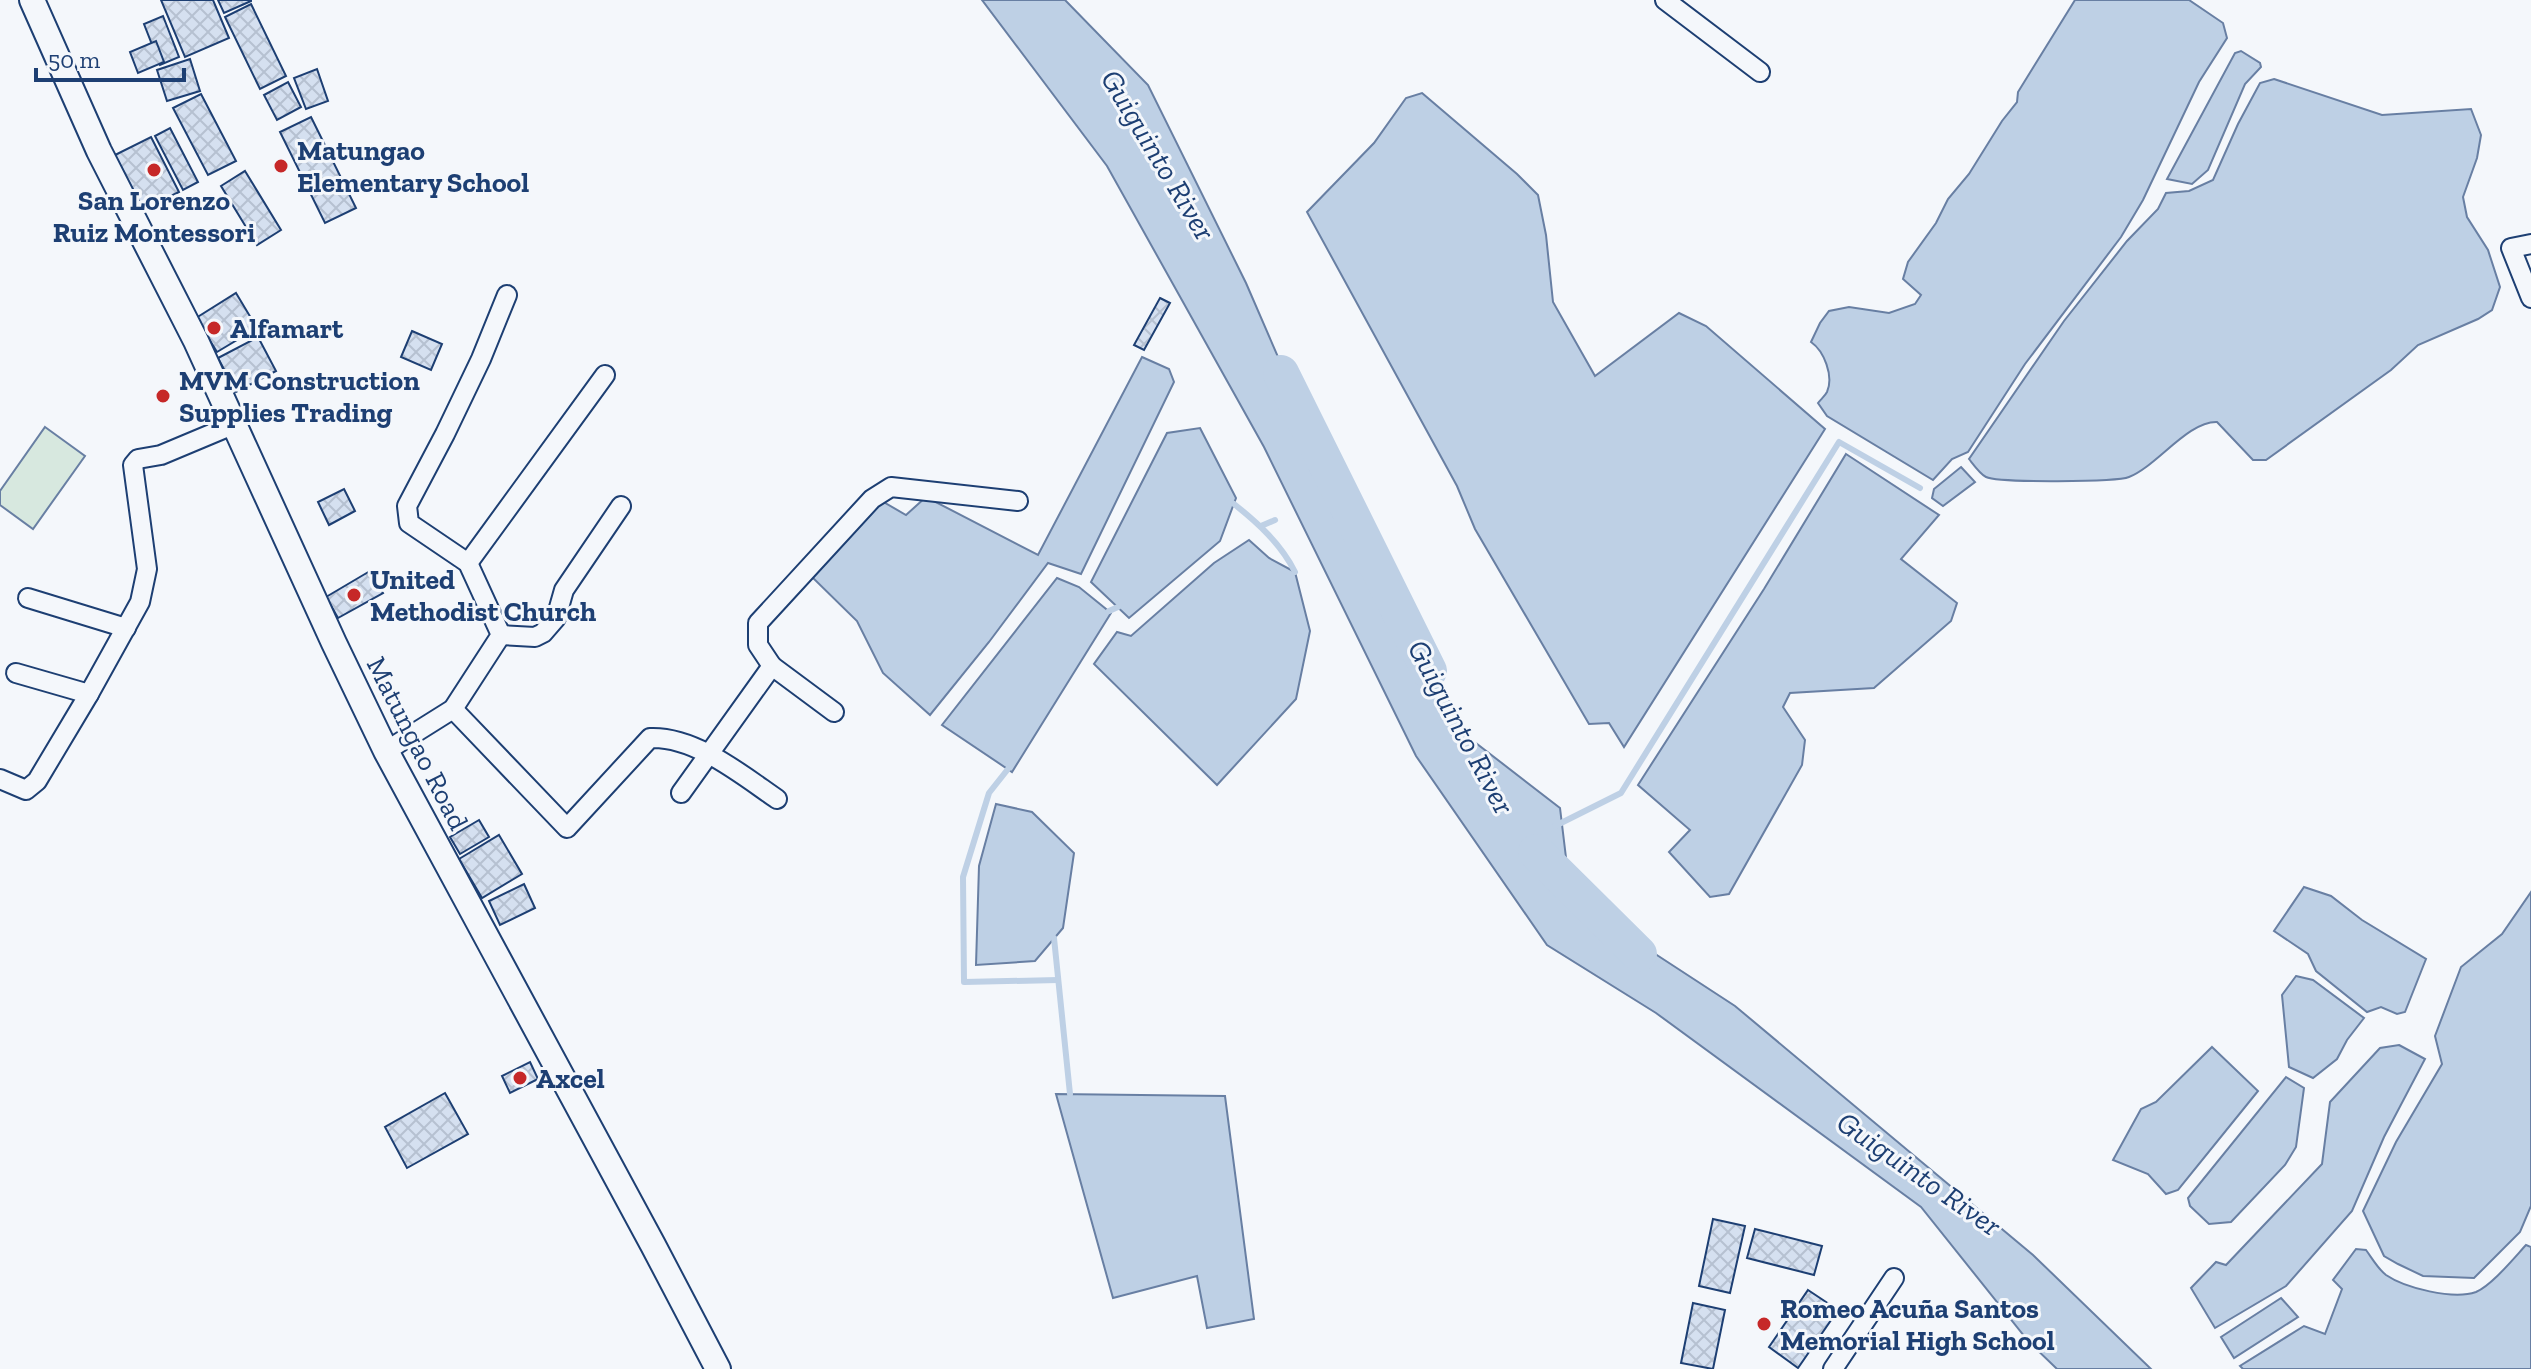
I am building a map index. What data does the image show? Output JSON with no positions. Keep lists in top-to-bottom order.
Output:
{
  "streets": {
    "main road": ["Matungao Road"]
  },
  "water": ["Guiguinto River"],
  "places": [
    "Matungao Elementary School",
    "San Lorenzo Ruiz Montessori",
    "Alfamart",
    "MVM Construction Supplies Trading",
    "United Methodist Church",
    "Axcel",
    "Romeo Acuña Santos Memorial High School"
  ],
  "scale_bar": "50 m"
}
